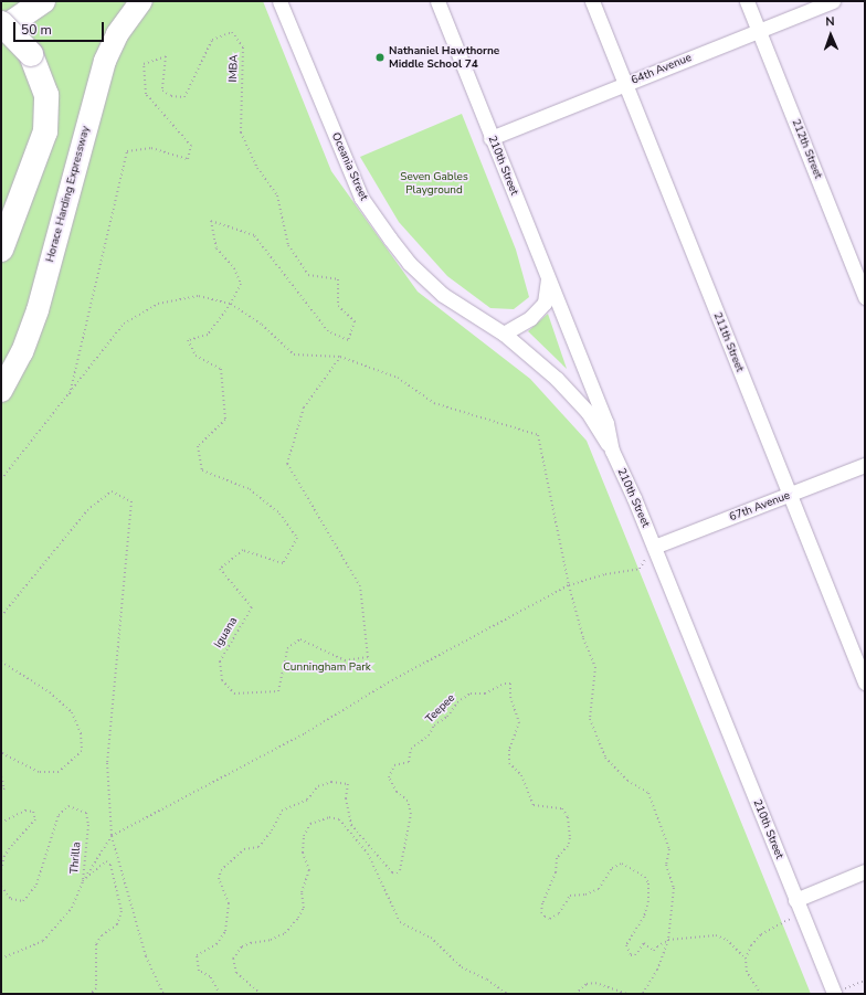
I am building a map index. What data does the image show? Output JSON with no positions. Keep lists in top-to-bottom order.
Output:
{
  "streets": {
    "main road": ["Horace Harding Expressway"],
    "street": [
      "64th Avenue",
      "212th Street",
      "210th Street",
      "Oceania Street",
      "211th Street",
      "67th Avenue"
    ],
    "path": [
      "IMBA",
      "Iguana",
      "Teepee",
      "Thrilla"
    ]
  },
  "crossings": [
    ["IMBA", "Iguana"],
    ["64th Avenue", "212th Street"],
    ["64th Avenue", "210th Street"],
    ["64th Avenue", "211th Street"],
    ["210th Street", "Oceania Street"],
    ["210th Street", "67th Avenue"],
    ["211th Street", "67th Avenue"]
  ],
  "parks": ["Seven Gables Playground", "Cunningham Park"],
  "places": ["Nathaniel Hawthorne Middle School 74"],
  "scale_bar": "50 m",
  "north": "top"
}
